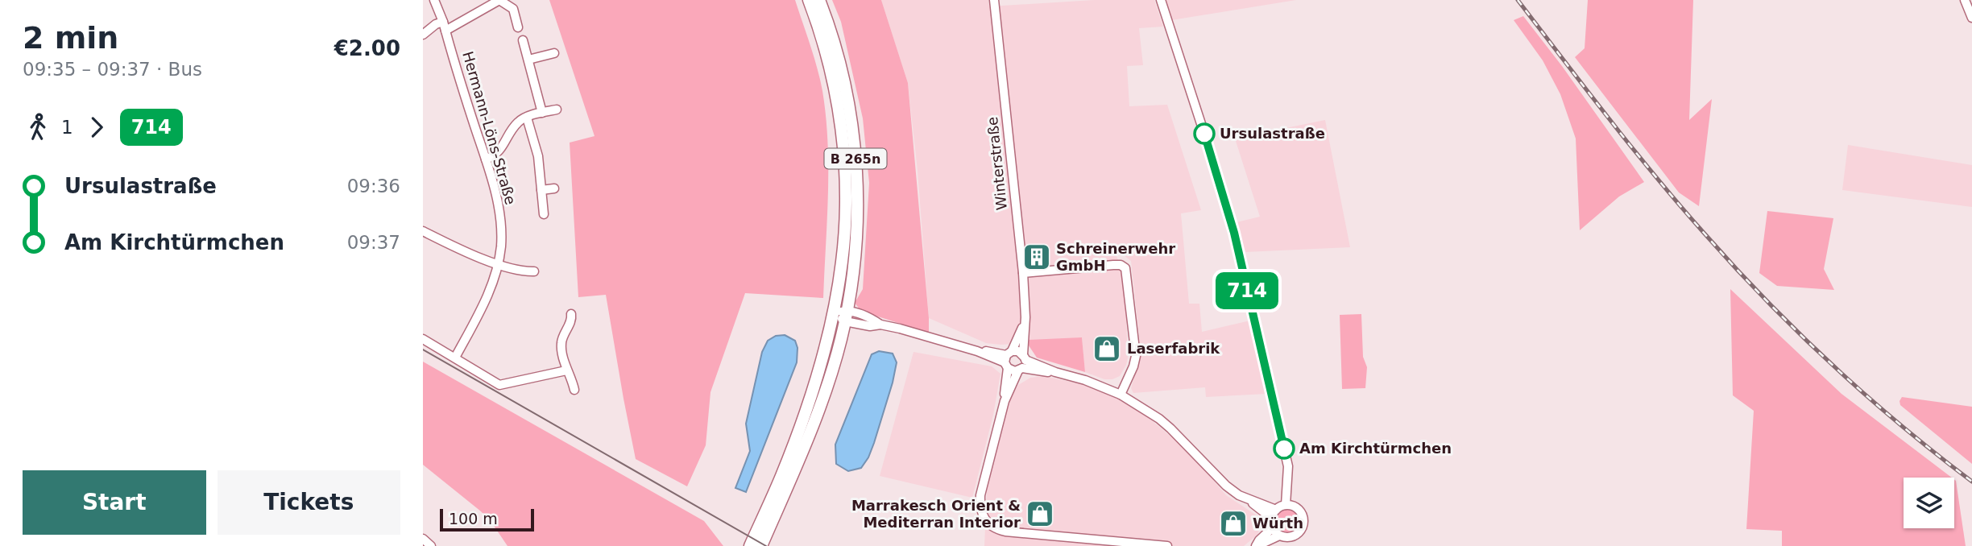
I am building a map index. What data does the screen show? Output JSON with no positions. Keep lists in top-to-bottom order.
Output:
{
  "streets": {
    "main road": ["B 265n"],
    "street": ["Hermann-Löns-Straße", "Winterstraße"]
  },
  "places": {
    "other": ["Ursulastraße", "Am Kirchtürmchen"],
    "building": ["Schreinerwehr GmbH"],
    "shop": ["Laserfabrik", "Marrakesch Orient & Mediterran Interior", "Würth"]
  },
  "lines": ["bus line 714"],
  "scale_bar": "100 m",
  "page": {
    "heading": ["2 min", "09:35 – 09:37 · Bus", "€2.00"],
    "on_map": "714",
    "legs": ["1", "714"],
    "list": [
      {
        "name": "Ursulastraße",
        "value": "09:36"
      },
      {
        "name": "Am Kirchtürmchen",
        "value": "09:37"
      }
    ],
    "buttons": ["Start", "Tickets"],
    "scale": "100 m"
  }
}
